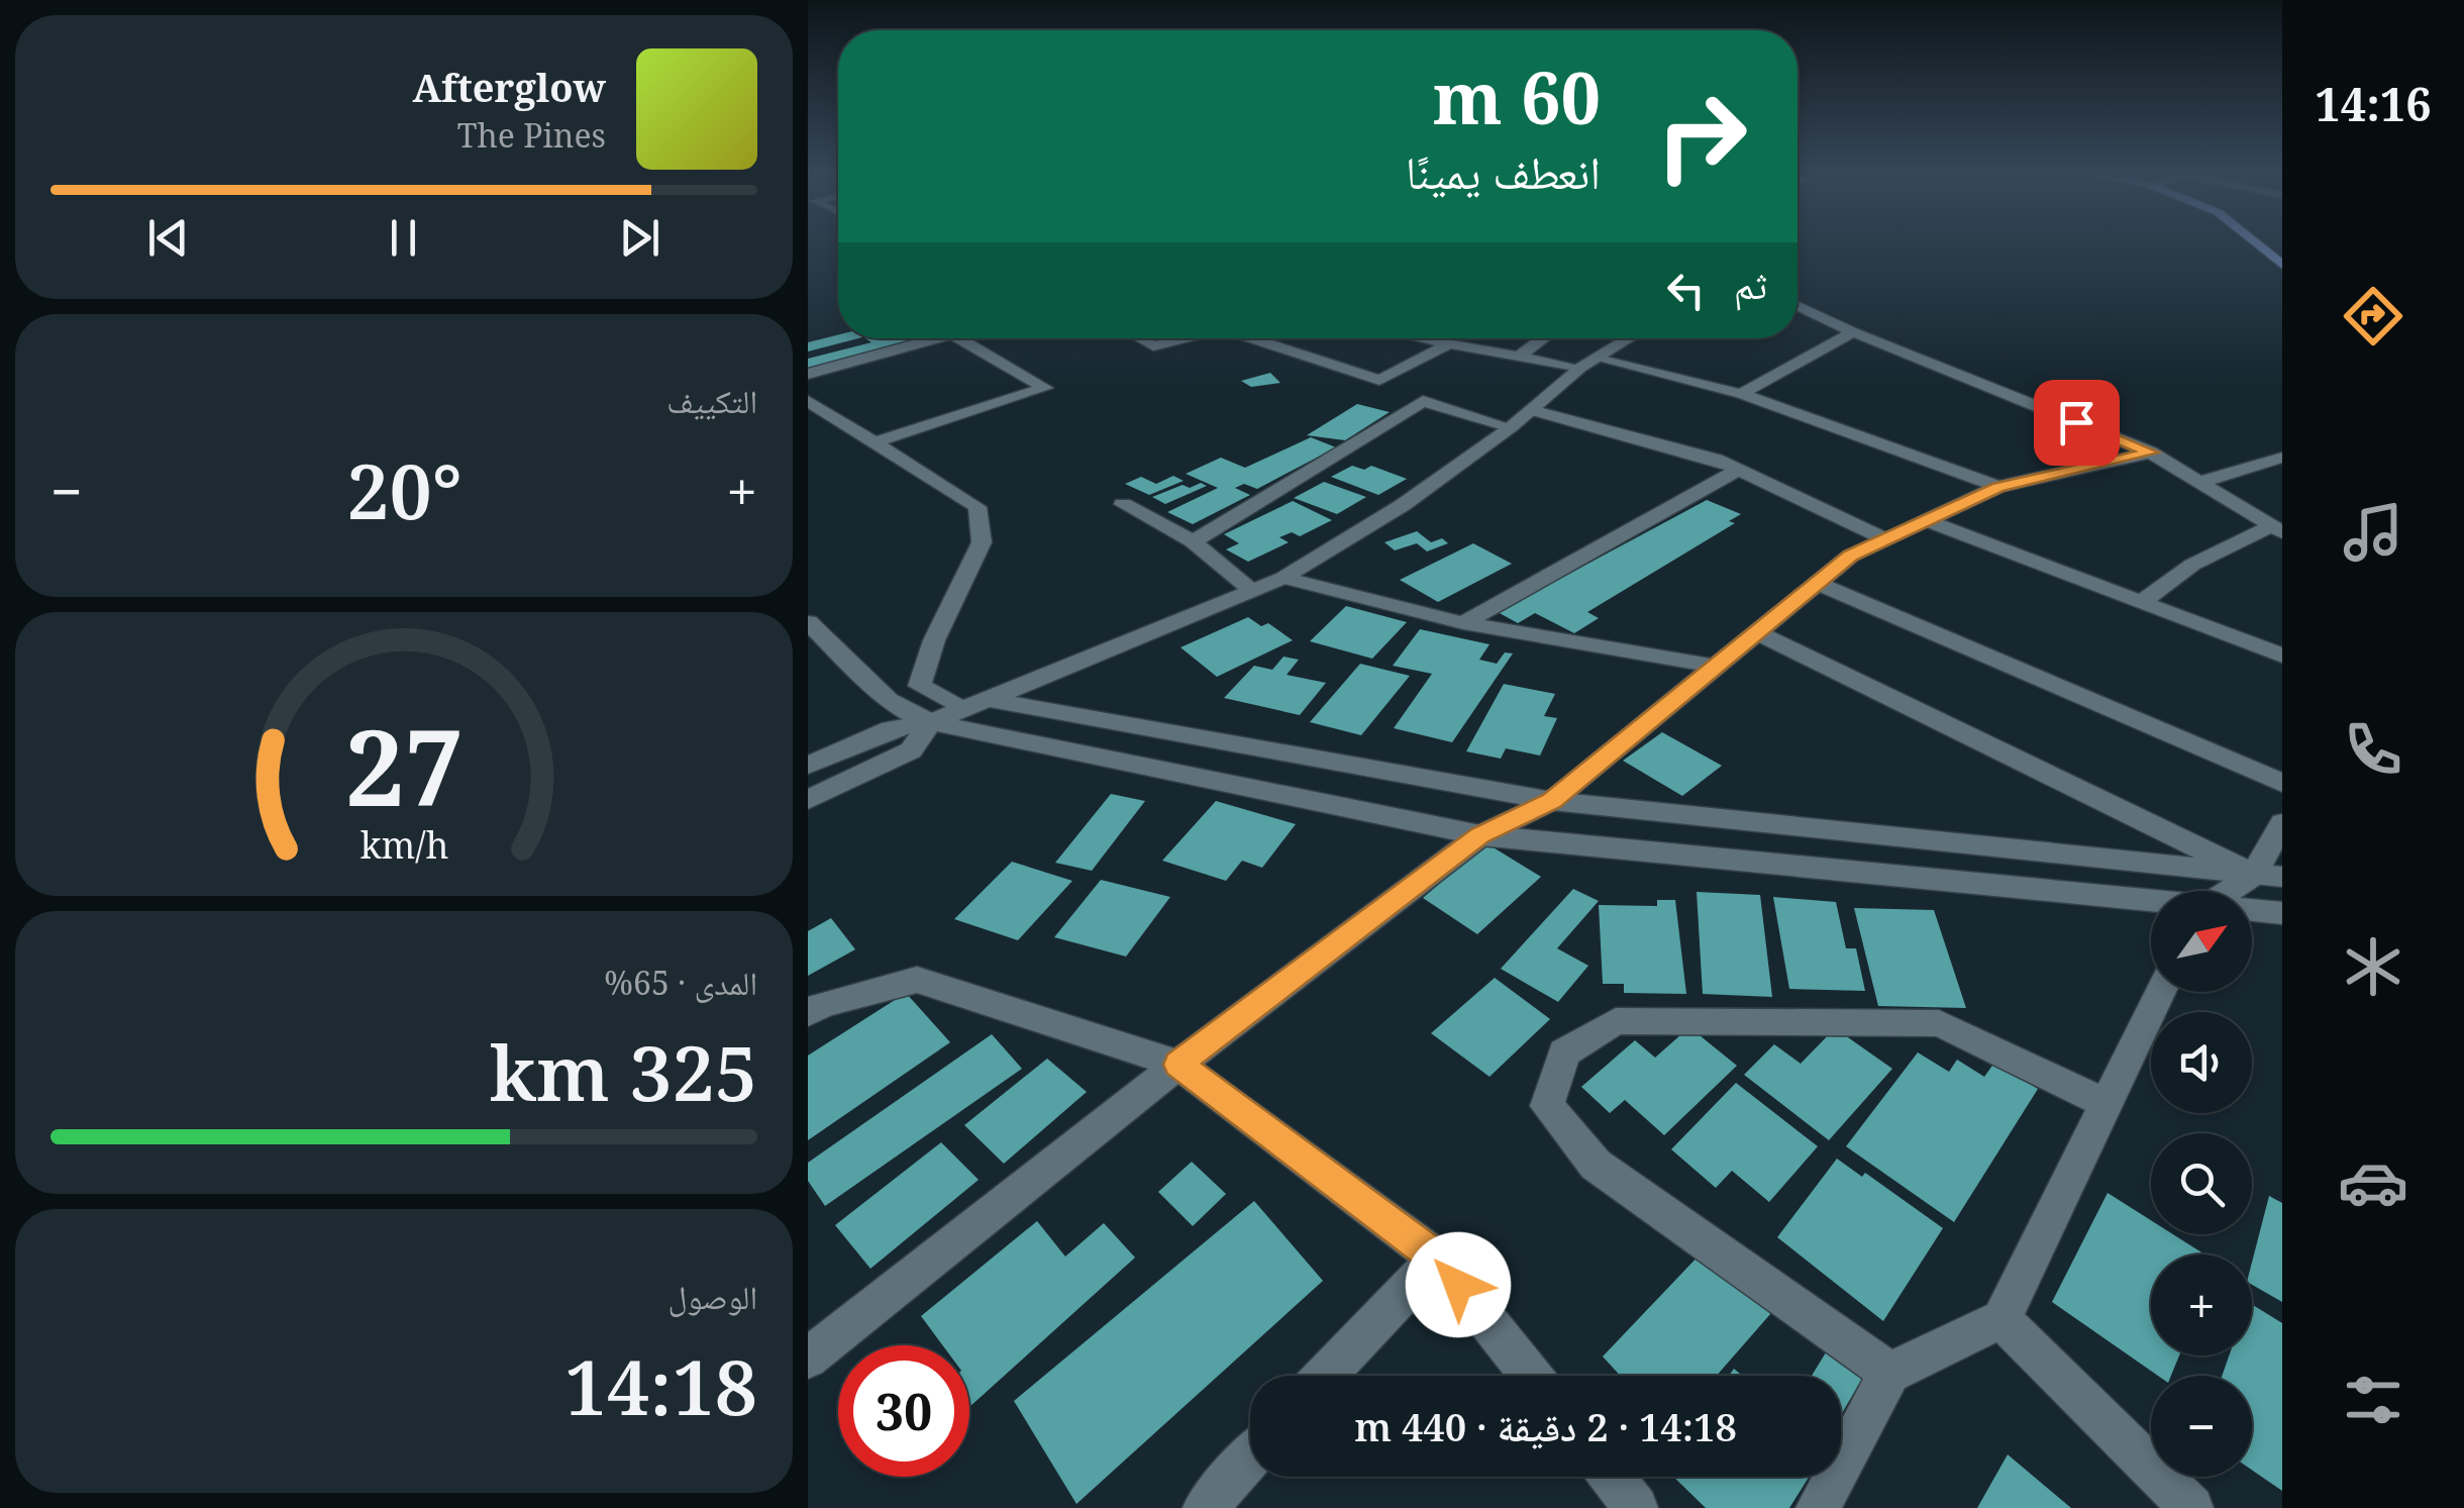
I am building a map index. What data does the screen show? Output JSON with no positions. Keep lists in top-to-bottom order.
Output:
{
  "north": "top right",
  "page": {
    "tabs": "14:16",
    "turn": ["60 m", "انعطف يمينًا"],
    "song": ["Afterglow", "The Pines"],
    "then": "ثم",
    "tile": [
      "التكييف",
      ["المدى · 65%", "325 km"],
      ["الوصول", "14:18"]
    ],
    "heat": ["−", "20°", "+"],
    "map_buttons": ["+", "−"],
    "limit": "30",
    "trip": "14:18 · 2 دقيقة · 440 m",
    "gauge": ["27", "km/h"]
  }
}
